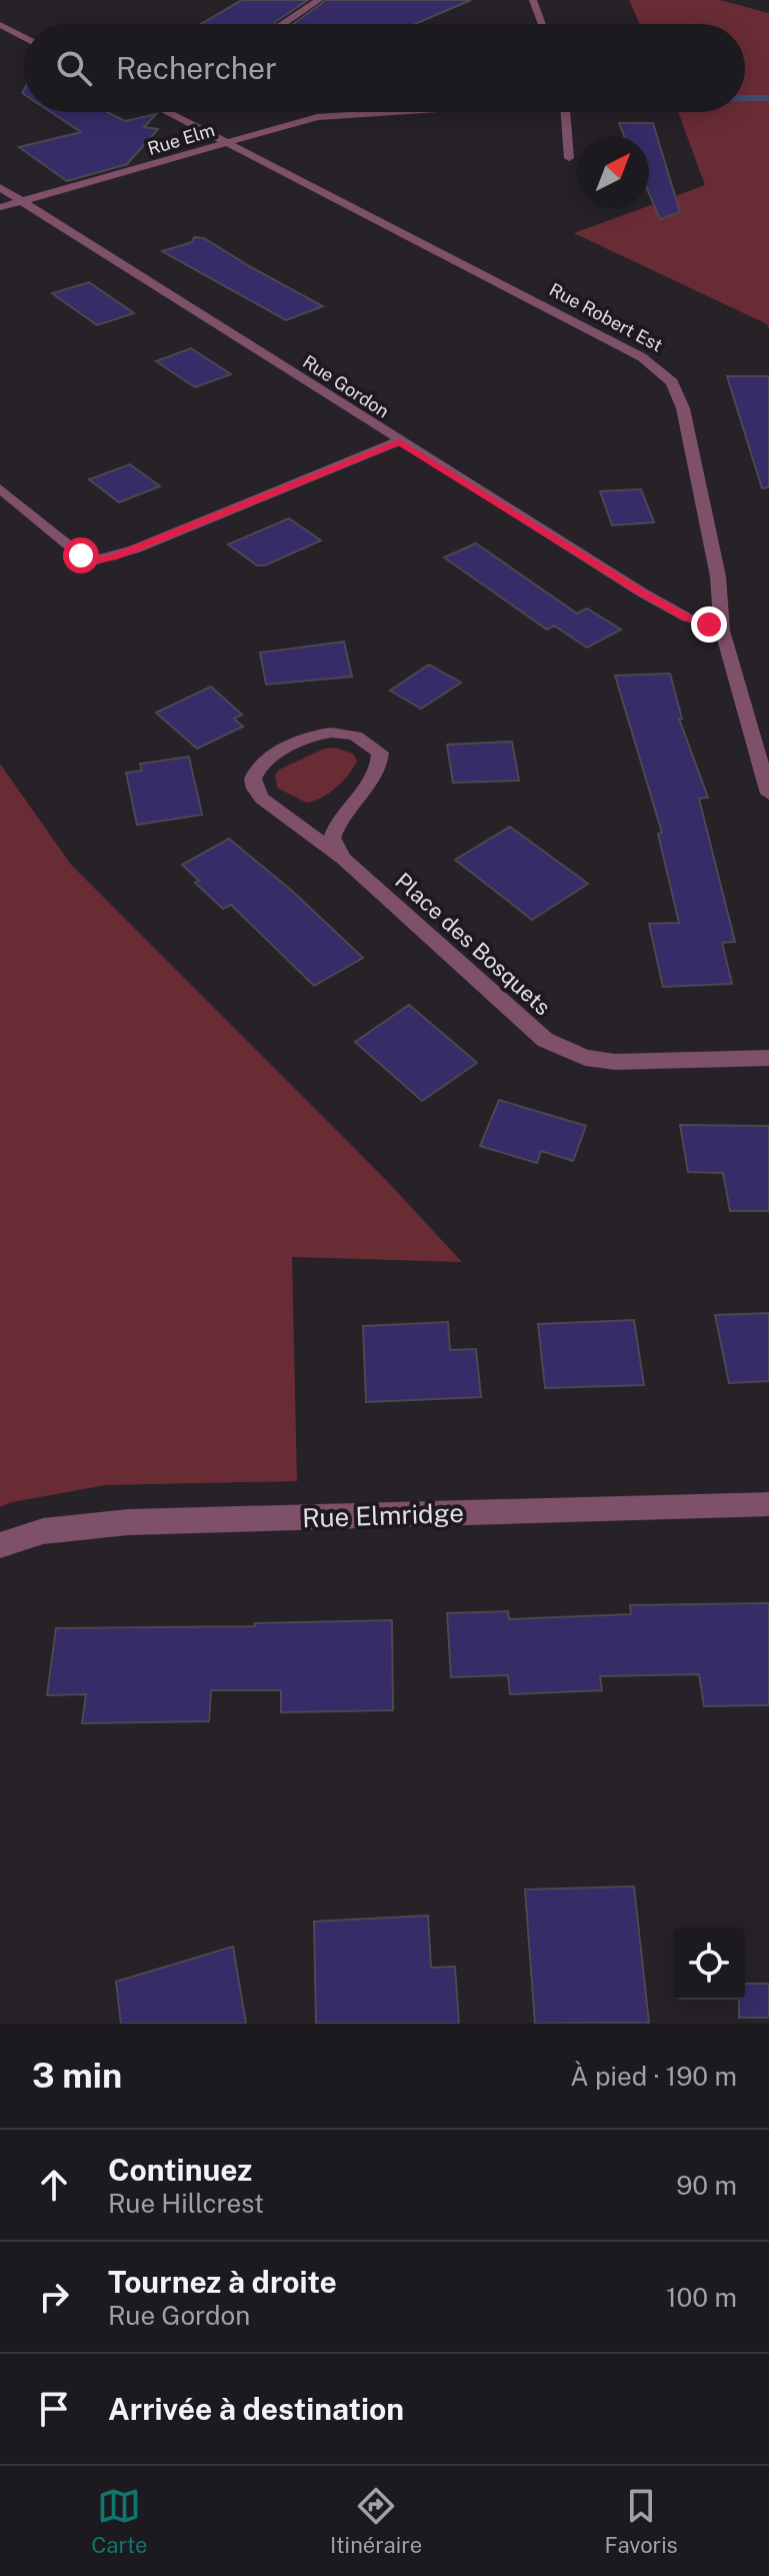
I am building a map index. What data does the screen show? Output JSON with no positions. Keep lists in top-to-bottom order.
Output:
{
  "streets": {
    "street": [
      "Rue Elm",
      "Rue Robert Est",
      "Rue Gordon",
      "Place des Bosquets",
      "Rue Elmridge"
    ]
  },
  "crossings": [
    ["Rue Elm", "Rue Robert Est"],
    ["Rue Elm", "Rue Gordon"],
    ["Rue Robert Est", "Rue Gordon"]
  ],
  "north": "top right",
  "page": {
    "search": "Rechercher",
    "heading": ["3 min", "À pied · 190 m"],
    "list": [
      ["Continuez", "Rue Hillcrest", "90 m"],
      ["Tournez à droite", "Rue Gordon", "100 m"],
      "Arrivée à destination"
    ],
    "nav": ["Carte", "Itinéraire", "Favoris"]
  }
}
